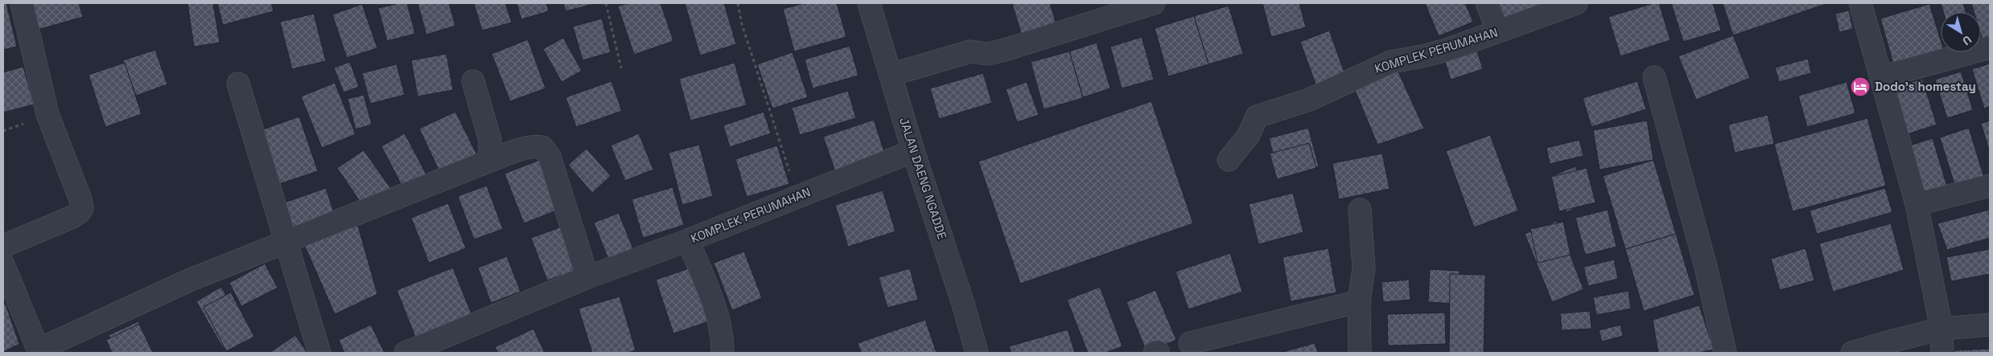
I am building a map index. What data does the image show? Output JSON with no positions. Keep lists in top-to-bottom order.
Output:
{
  "streets": {
    "street": ["KOMPLEK PERUMAHAN", "JALAN DAENG NGADDE"]
  },
  "crossings": [
    ["KOMPLEK PERUMAHAN", "JALAN DAENG NGADDE"]
  ],
  "places": {
    "hotel": ["Dodo's homestay"]
  },
  "north": "bottom right"
}
